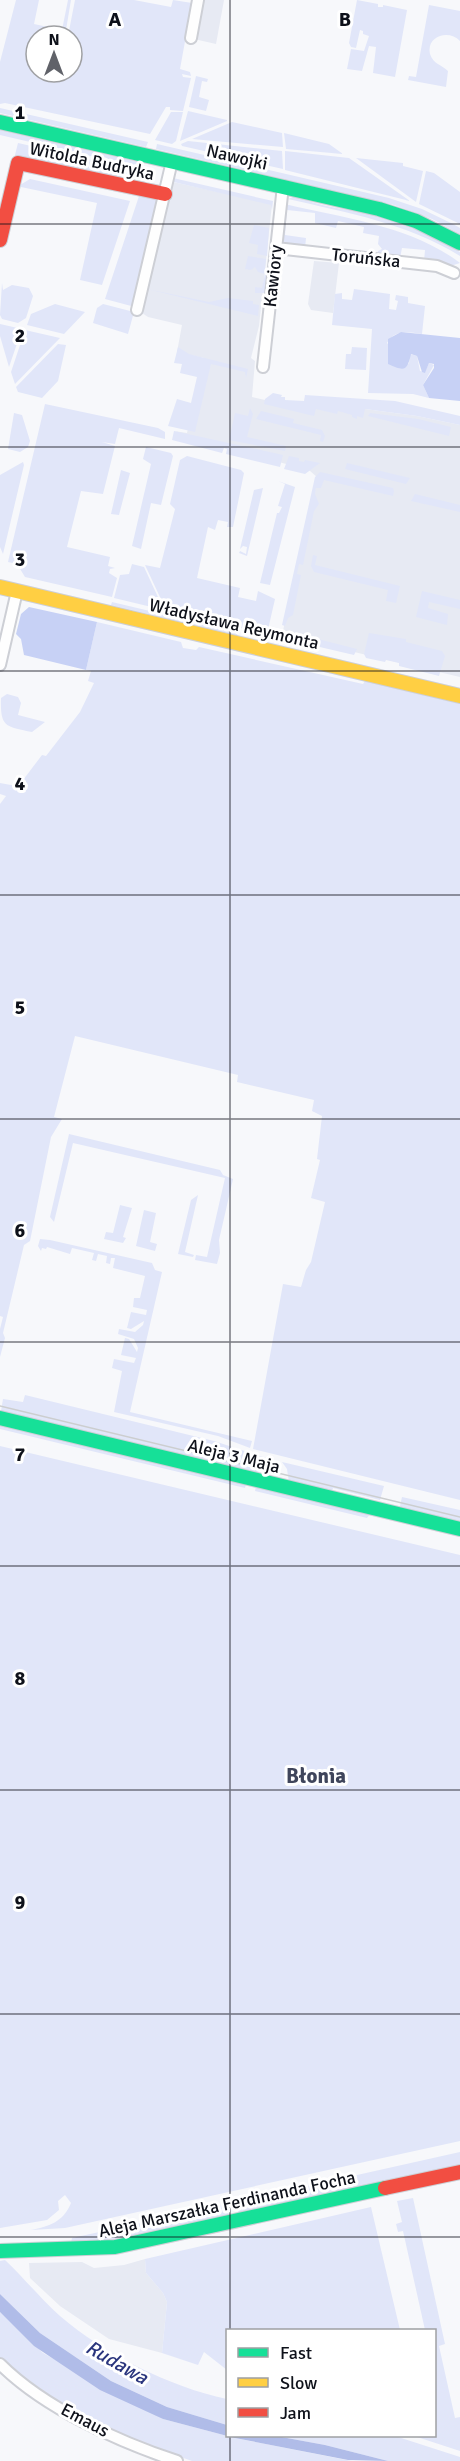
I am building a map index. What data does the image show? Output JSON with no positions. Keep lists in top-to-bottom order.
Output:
{
  "streets": {
    "street": [
      "Nawojki",
      "Witolda Budryka",
      "Toruńska",
      "Kawiory",
      "Władysława Reymonta",
      "Aleja 3 Maja",
      "Aleja Marszałka Ferdinanda Focha",
      "Emaus"
    ]
  },
  "crossings": [
    ["Nawojki", "Witolda Budryka"],
    ["Nawojki", "Kawiory"],
    ["Toruńska", "Kawiory"]
  ],
  "districts": ["Błonia"],
  "water": ["Rudawa"],
  "legend": ["Fast", "Slow", "Jam"],
  "north": "top",
  "grid": {
    "columns": ["A", "B"],
    "rows": [
      "1",
      "2",
      "3",
      "4",
      "5",
      "6",
      "7",
      "8",
      "9"
    ]
  }
}
